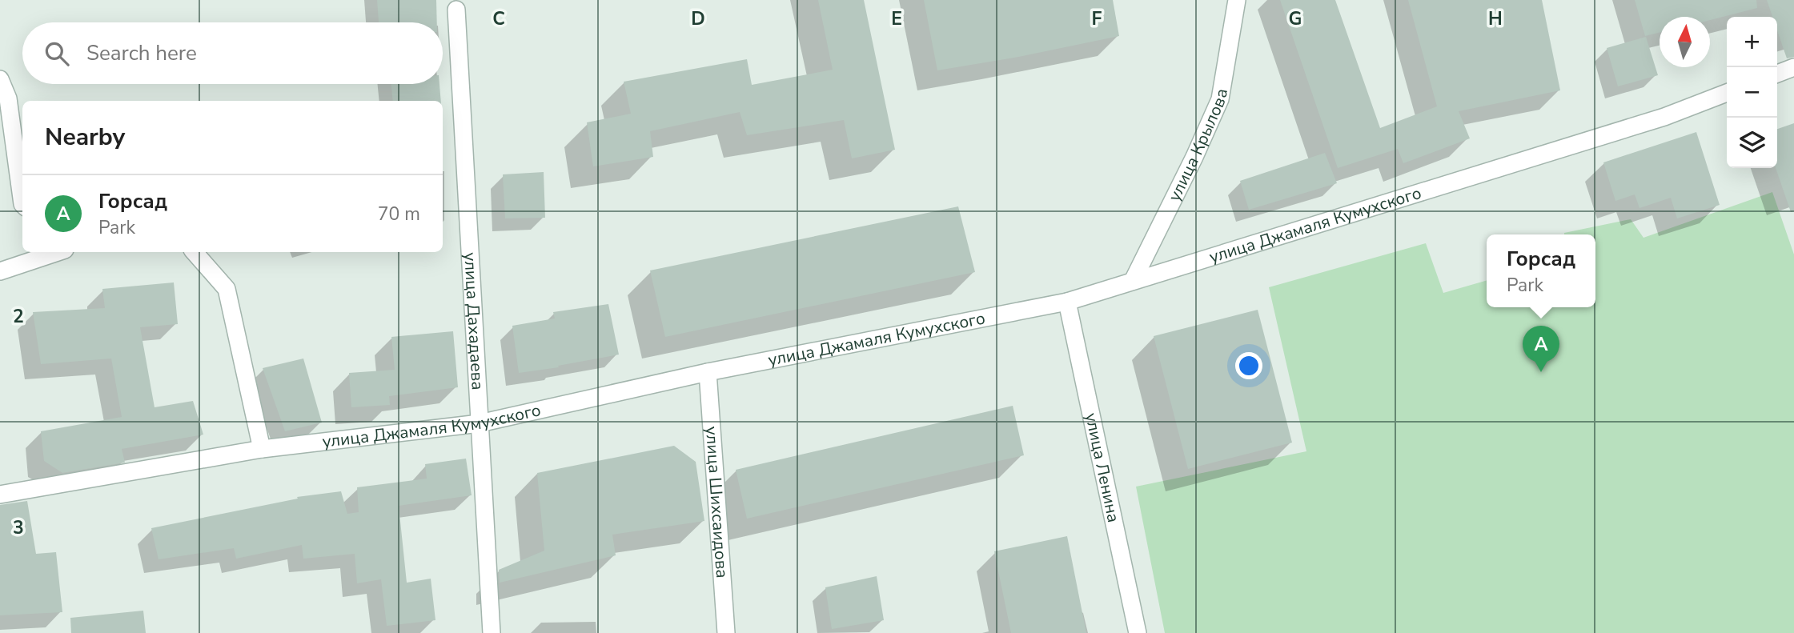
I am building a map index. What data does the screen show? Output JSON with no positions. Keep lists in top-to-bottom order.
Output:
{
  "streets": {
    "street": [
      "улица Крылова",
      "улица Джамаля Кумухского",
      "улица Дахадаева",
      "улица Ленина",
      "улица Шихсаидова"
    ]
  },
  "crossings": [
    ["улица Крылова", "улица Джамаля Кумухского"],
    ["улица Джамаля Кумухского", "улица Дахадаева"],
    ["улица Джамаля Кумухского", "улица Ленина"],
    ["улица Джамаля Кумухского", "улица Шихсаидова"]
  ],
  "north": "top",
  "page": {
    "map_buttons": ["+", "−"],
    "search": "Search here",
    "heading": "Nearby",
    "list": [
      {
        "mark": "A",
        "name": "Горсад",
        "note": "Park",
        "value": "70 m"
      }
    ],
    "popup": ["Горсад", "Park"],
    "pins": "A"
  },
  "grid": {
    "columns": [
      "C",
      "D",
      "E",
      "F",
      "G",
      "H"
    ],
    "rows": ["2", "3"]
  }
}
